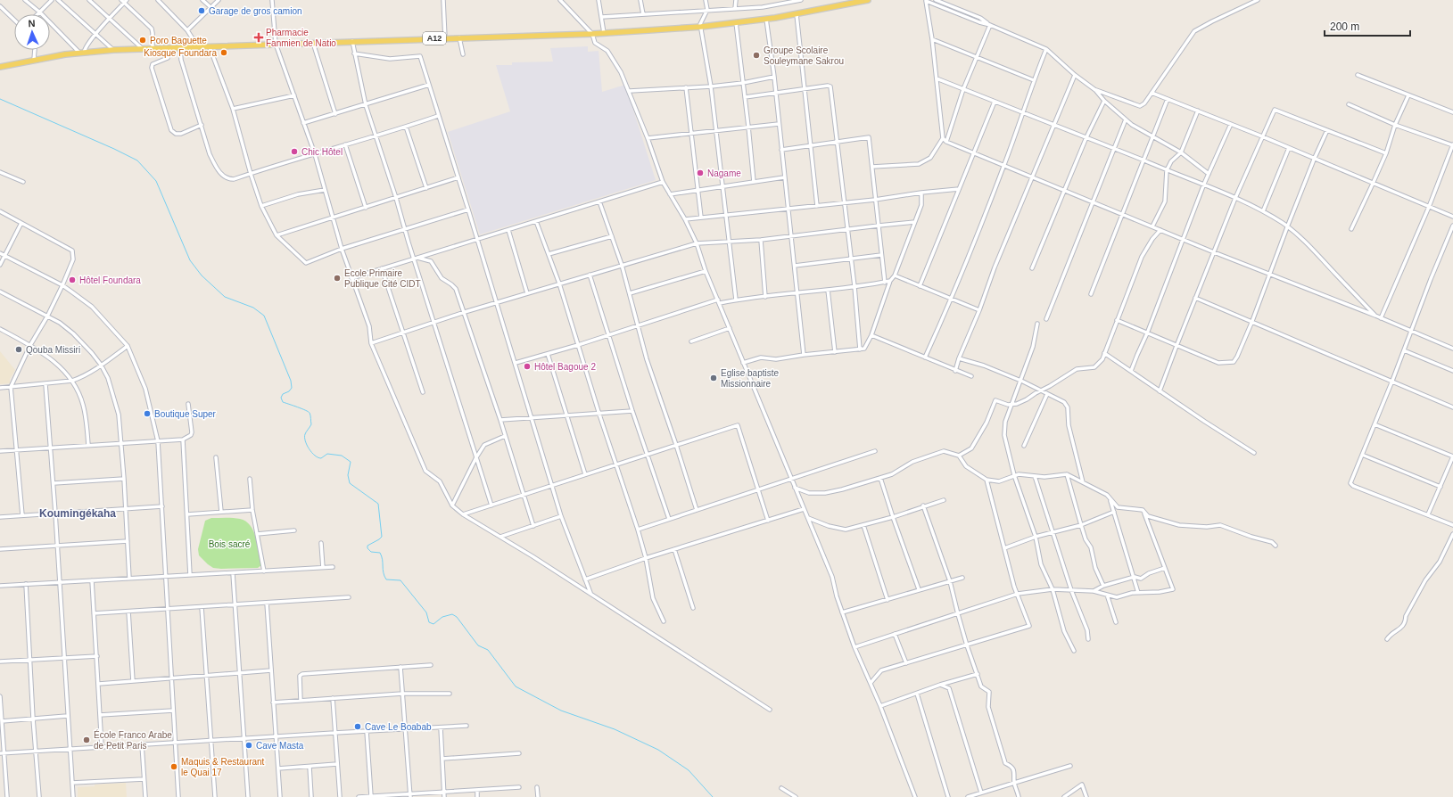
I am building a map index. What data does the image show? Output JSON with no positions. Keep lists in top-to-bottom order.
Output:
{
  "streets": {
    "main road": ["A12"]
  },
  "districts": ["Koumingékaha"],
  "parks": ["Bois sacré"],
  "places": {
    "other": [
      "Garage de gros camion",
      "Poro Baguette",
      "Kiosque Foundara",
      "Groupe Scolaire Souleymane Sakrou",
      "Chic Hôtel",
      "Nagame",
      "Ecole Primaire Publique Cité CIDT",
      "Hôtel Foundara",
      "Qouba Missiri",
      "Hôtel Bagoue 2",
      "Eglise baptiste Missionnaire",
      "Boutique Super",
      "Cave Le Boabab",
      "École Franco Arabe de Petit Paris",
      "Cave Masta",
      "Maquis & Restaurant le Quai 17"
    ],
    "health": ["Pharmacie Fanmien de Natio"]
  },
  "scale_bar": "200 m",
  "north": "top"
}
